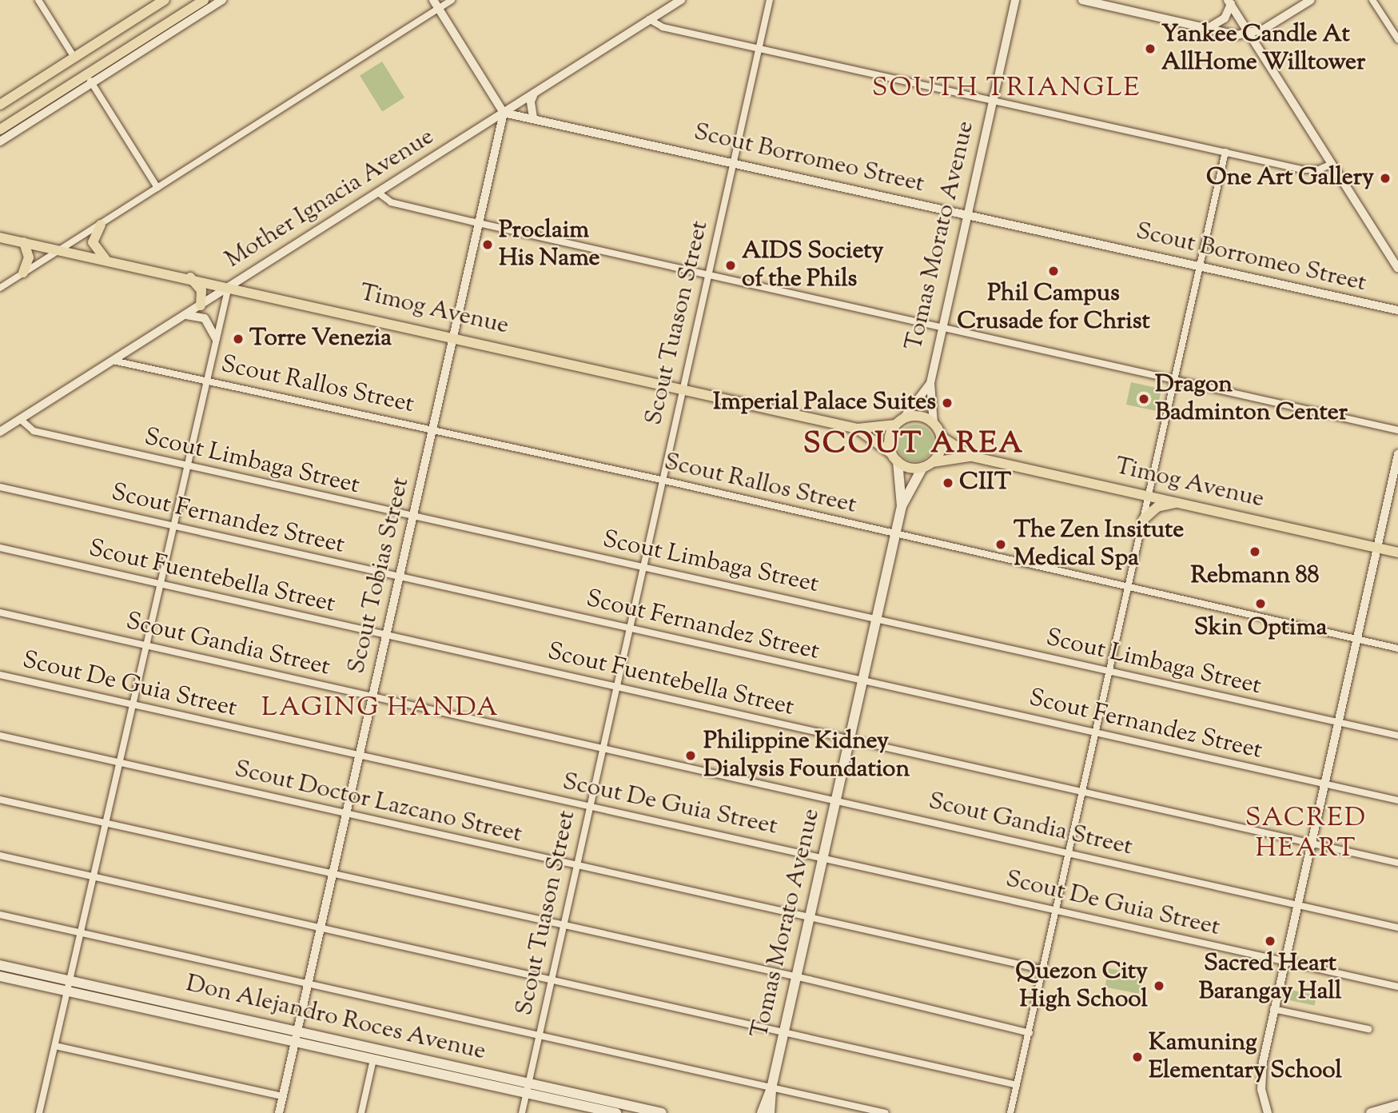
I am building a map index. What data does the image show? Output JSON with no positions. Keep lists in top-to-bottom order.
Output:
{
  "streets": {
    "main road": ["Tomas Morato Avenue", "Timog Avenue", "Don Alejandro Roces Avenue"],
    "street": [
      "Scout Borromeo Street",
      "Mother Ignacia Avenue",
      "Scout Tuason Street",
      "Scout Rallos Street",
      "Scout Limbaga Street",
      "Scout Fernandez Street",
      "Scout Tobias Street",
      "Scout Fuentebella Street",
      "Scout Gandia Street",
      "Scout De Guia Street",
      "Scout Doctor Lazcano Street"
    ]
  },
  "crossings": [
    ["Scout Borromeo Street", "Mother Ignacia Avenue"],
    ["Scout Borromeo Street", "Tomas Morato Avenue"],
    ["Scout Borromeo Street", "Scout Tuason Street"],
    ["Scout Borromeo Street", "Scout Tobias Street"],
    ["Mother Ignacia Avenue", "Timog Avenue"],
    ["Mother Ignacia Avenue", "Scout Rallos Street"],
    ["Mother Ignacia Avenue", "Scout Limbaga Street"],
    ["Mother Ignacia Avenue", "Scout Tobias Street"],
    ["Tomas Morato Avenue", "Timog Avenue"],
    ["Tomas Morato Avenue", "Scout Rallos Street"],
    ["Tomas Morato Avenue", "Scout Limbaga Street"],
    ["Tomas Morato Avenue", "Scout Fernandez Street"],
    ["Tomas Morato Avenue", "Scout Fuentebella Street"],
    ["Tomas Morato Avenue", "Scout Gandia Street"],
    ["Tomas Morato Avenue", "Scout De Guia Street"],
    ["Tomas Morato Avenue", "Scout Doctor Lazcano Street"],
    ["Timog Avenue", "Scout Tuason Street"],
    ["Timog Avenue", "Scout Tobias Street"],
    ["Scout Tuason Street", "Scout Rallos Street"],
    ["Scout Tuason Street", "Scout Limbaga Street"],
    ["Scout Tuason Street", "Scout Fernandez Street"],
    ["Scout Tuason Street", "Scout Fuentebella Street"],
    ["Scout Tuason Street", "Scout Gandia Street"],
    ["Scout Tuason Street", "Scout De Guia Street"],
    ["Scout Tuason Street", "Scout Doctor Lazcano Street"],
    ["Scout Tuason Street", "Don Alejandro Roces Avenue"],
    ["Scout Rallos Street", "Scout Tobias Street"],
    ["Scout Limbaga Street", "Scout Tobias Street"],
    ["Scout Fernandez Street", "Scout Tobias Street"],
    ["Scout Tobias Street", "Scout Fuentebella Street"],
    ["Scout Tobias Street", "Scout Gandia Street"],
    ["Scout Tobias Street", "Scout De Guia Street"],
    ["Scout Tobias Street", "Scout Doctor Lazcano Street"],
    ["Scout Tobias Street", "Don Alejandro Roces Avenue"]
  ],
  "districts": [
    "SOUTH TRIANGLE",
    "SCOUT AREA",
    "LAGING HANDA",
    "SACRED HEART"
  ],
  "places": [
    "Yankee Candle At AllHome Willtower",
    "One Art Gallery",
    "Proclaim His Name",
    "AIDS Society of the Phils",
    "Phil Campus Crusade for Christ",
    "Torre Venezia",
    "Dragon Badminton Center",
    "Imperial Palace Suites",
    "CIIT",
    "The Zen Insitute Medical Spa",
    "Rebmann 88",
    "Skin Optima",
    "Philippine Kidney Dialysis Foundation",
    "Sacred Heart Barangay Hall",
    "Quezon City High School",
    "Kamuning Elementary School"
  ]
}
